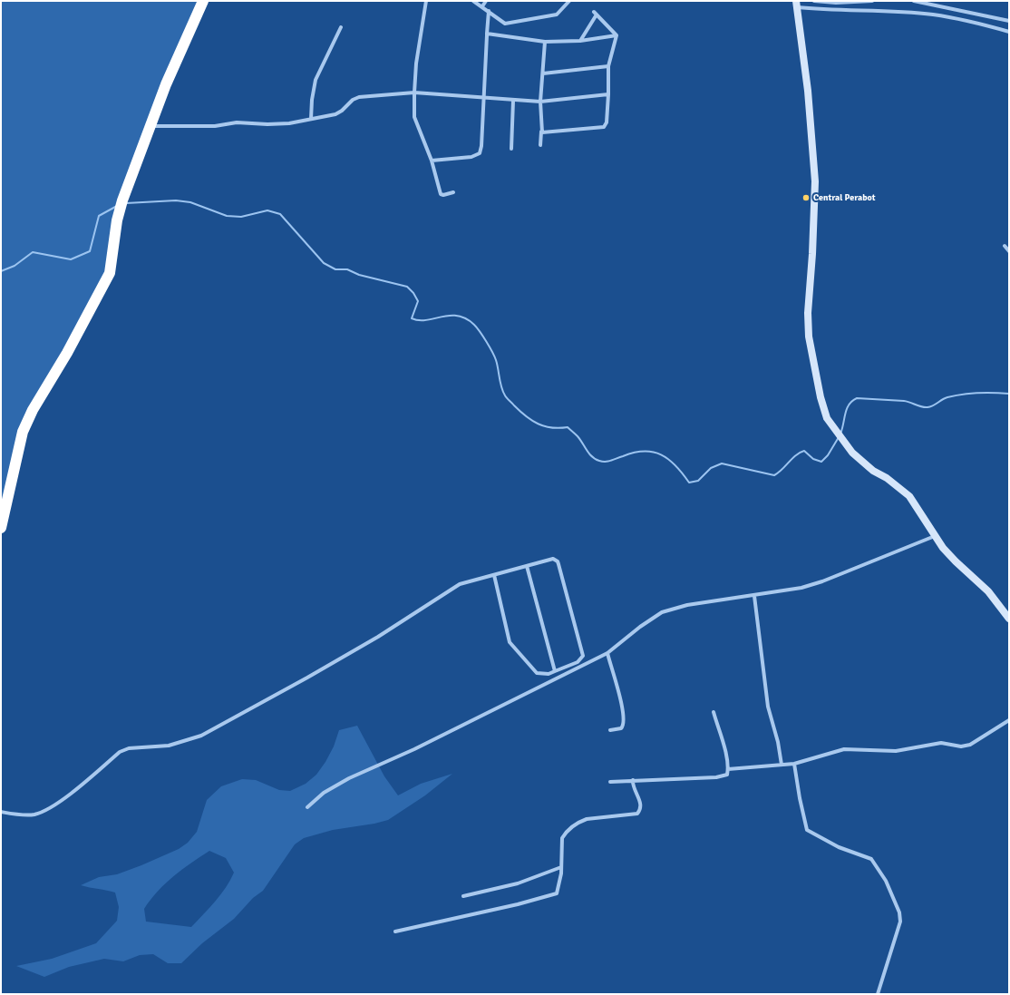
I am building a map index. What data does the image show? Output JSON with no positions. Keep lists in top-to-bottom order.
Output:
{
  "places": ["Central Perabot"]
}
